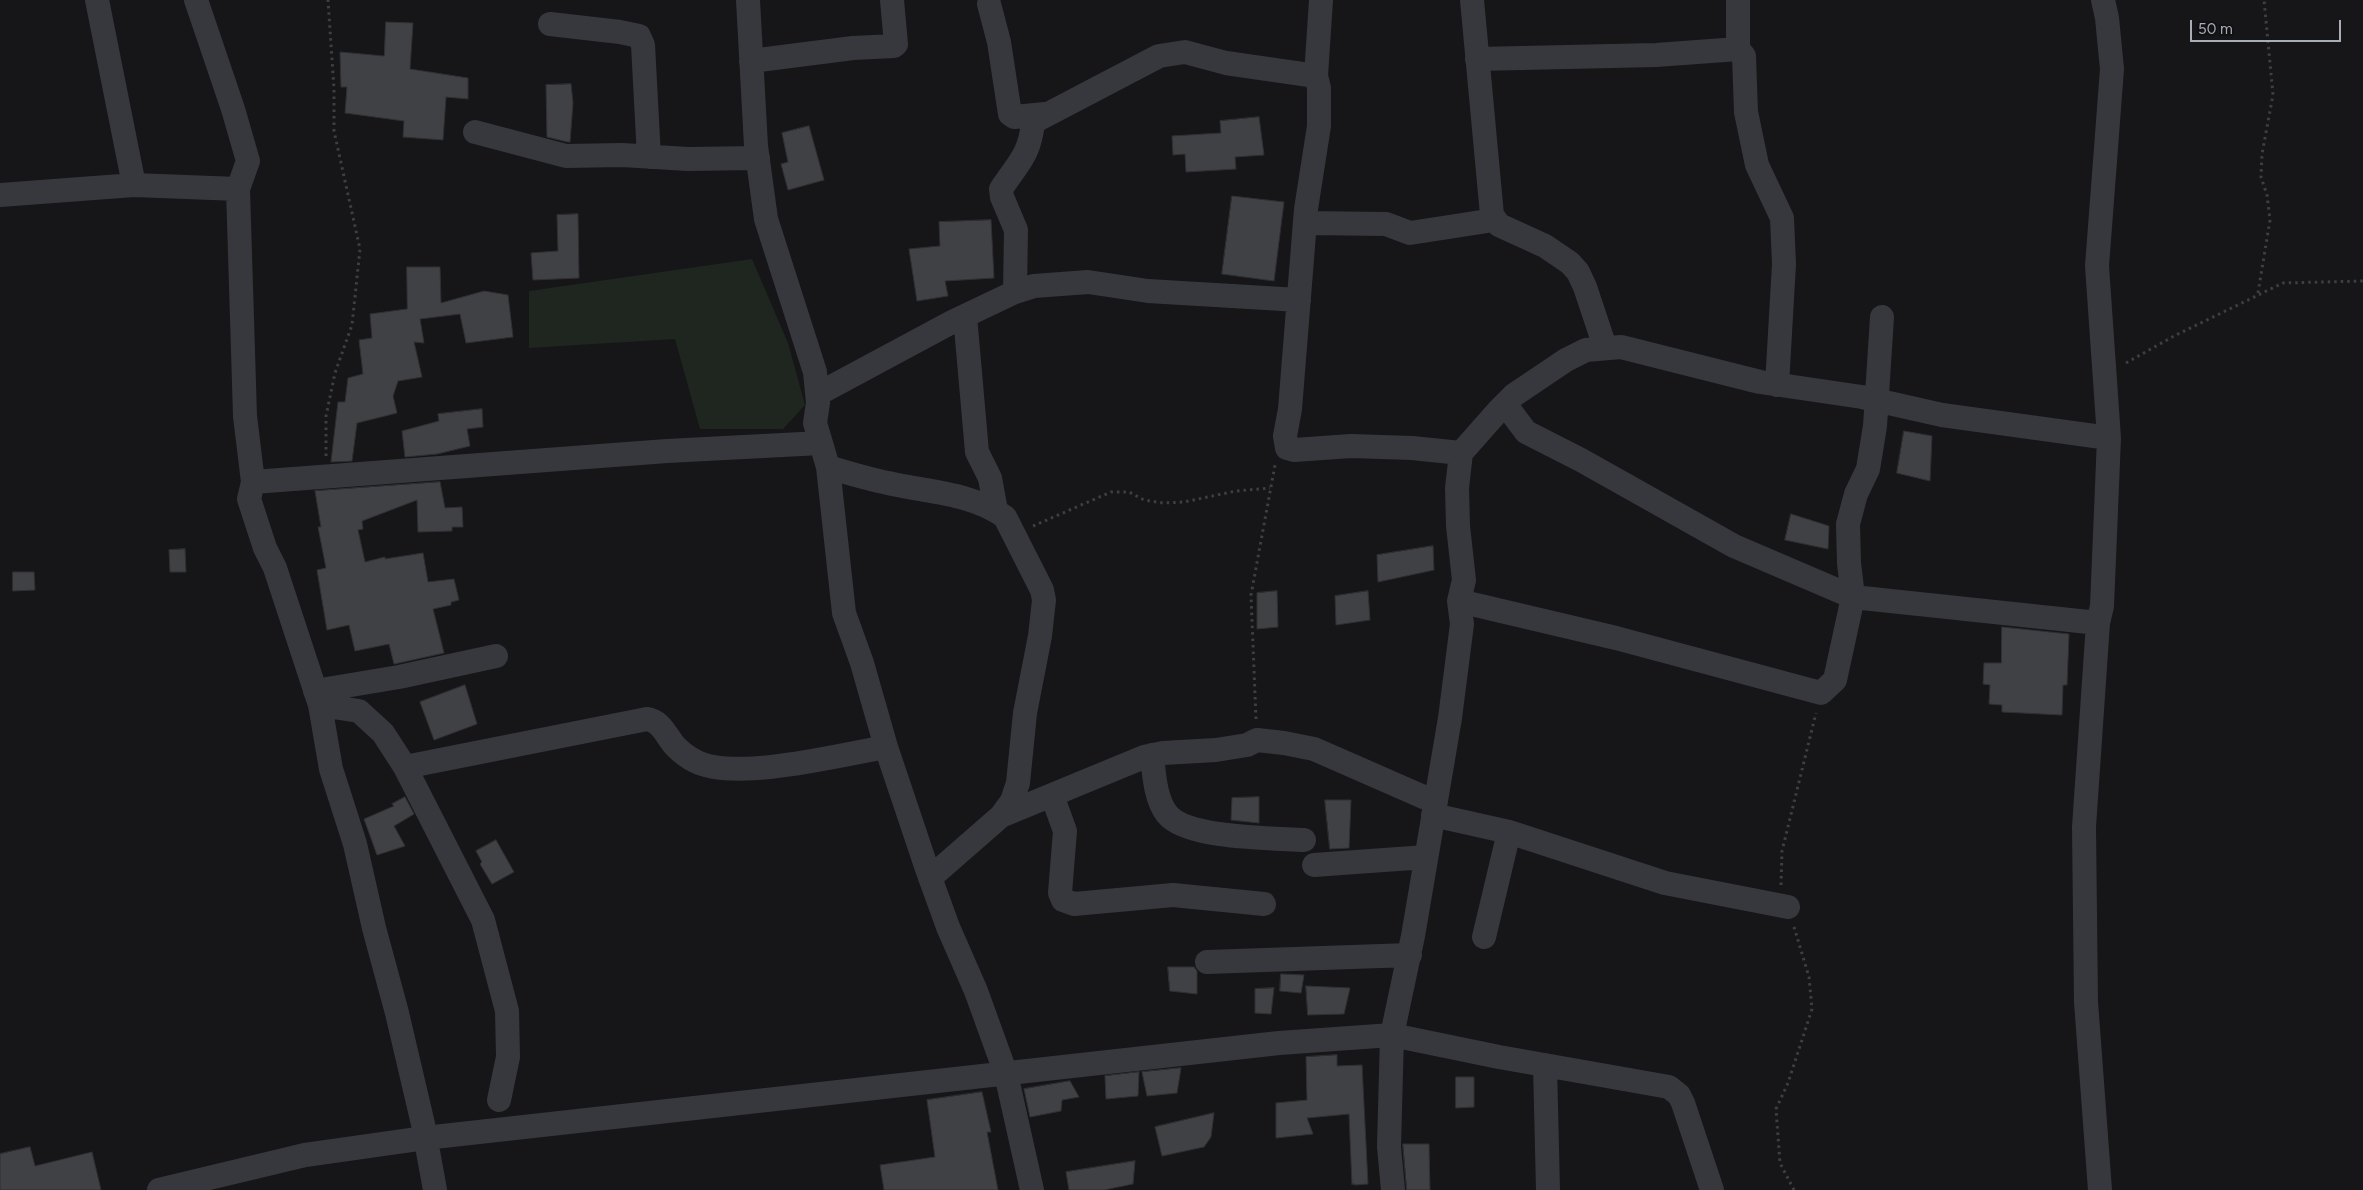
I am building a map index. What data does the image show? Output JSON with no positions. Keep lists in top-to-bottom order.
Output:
{
  "scale_bar": "50 m"
}
